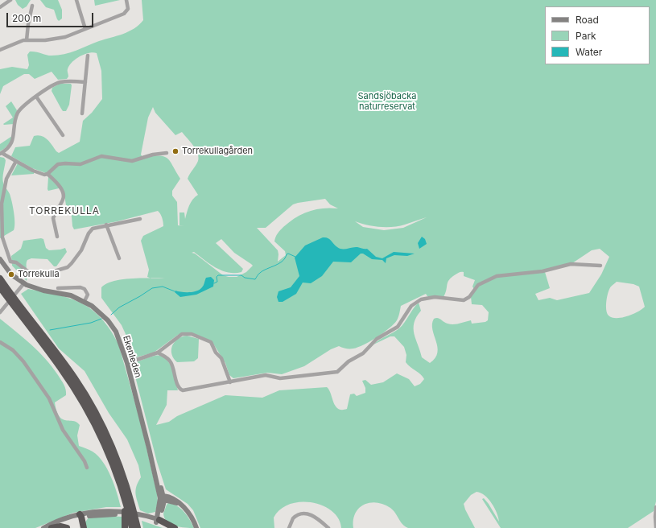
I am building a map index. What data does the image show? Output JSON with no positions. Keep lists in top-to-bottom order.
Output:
{
  "streets": {
    "street": ["Ekenleden"]
  },
  "districts": ["TORREKULLA"],
  "parks": ["Sandsjöbacka naturreservat"],
  "places": ["Torrekullagården", "Torrekulla"],
  "legend": ["Road", "Park", "Water"],
  "scale_bar": "200 m"
}
